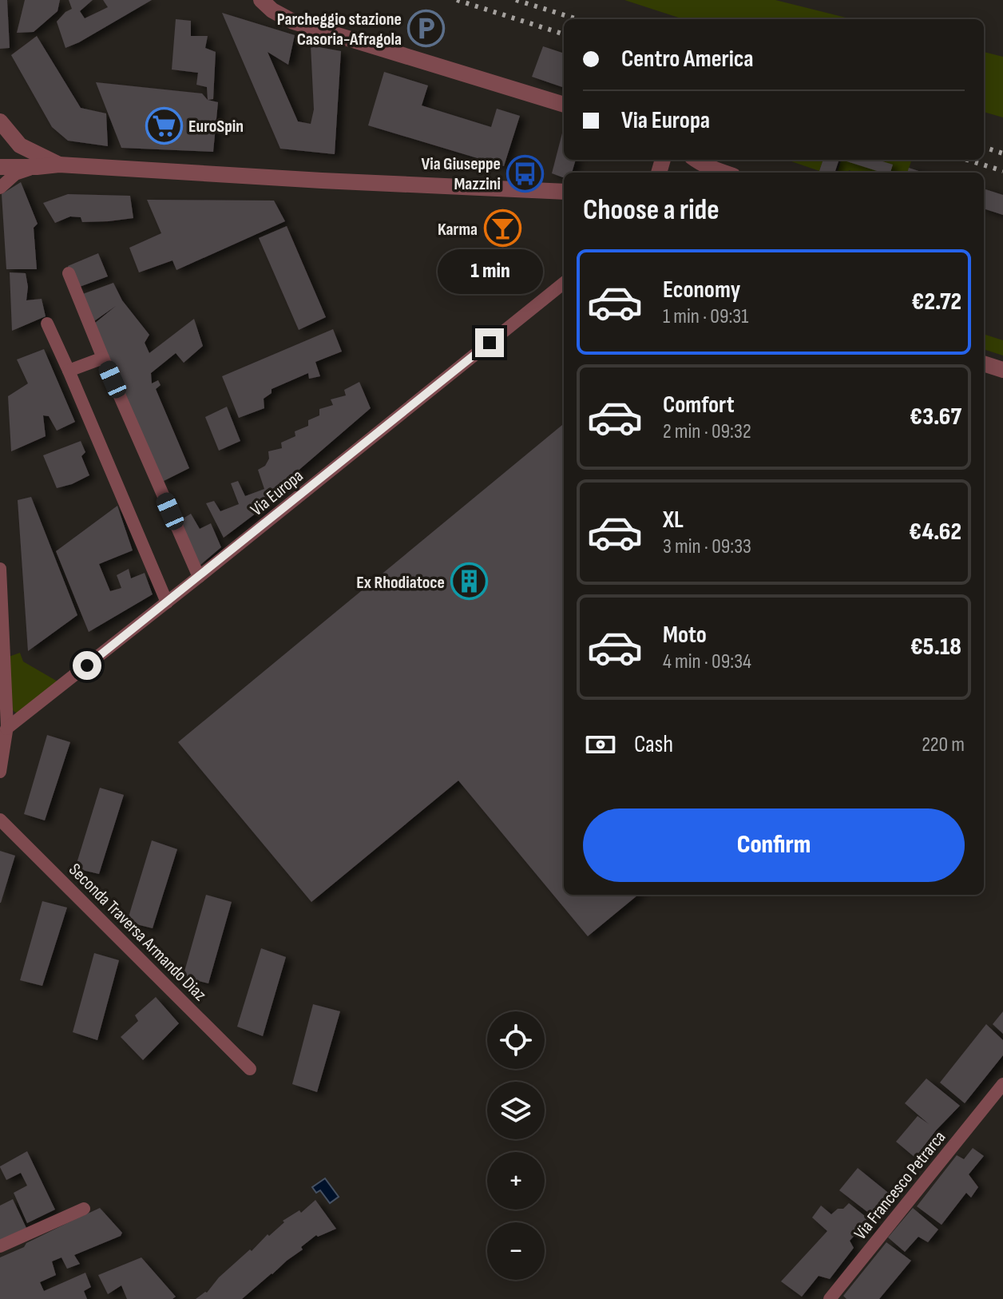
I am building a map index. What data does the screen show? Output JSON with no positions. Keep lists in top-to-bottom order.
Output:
{
  "streets": {
    "street": ["Via Europa", "Seconda Traversa Armando Diaz", "Via Francesco Petrarca"]
  },
  "places": {
    "parking": ["Parcheggio stazione Casoria-Afragola"],
    "supermarket": ["EuroSpin"],
    "bus stop": ["Via Giuseppe Mazzini"],
    "bar": ["Karma"],
    "building": ["Ex Rhodiatoce"]
  },
  "page": {
    "banner": ["Centro America", "Via Europa"],
    "heading": "Choose a ride",
    "bubble": "1 min",
    "list": [
      {
        "name": "Economy",
        "note": "1 min · 09:31",
        "value": "€2.72"
      },
      {
        "name": "Comfort",
        "note": "2 min · 09:32",
        "value": "€3.67"
      },
      {
        "name": "XL",
        "note": "3 min · 09:33",
        "value": "€4.62"
      },
      {
        "name": "Moto",
        "note": "4 min · 09:34",
        "value": "€5.18"
      }
    ],
    "pay": ["Cash", "220 m"],
    "buttons": "Confirm",
    "map_buttons": ["+", "−"]
  }
}
